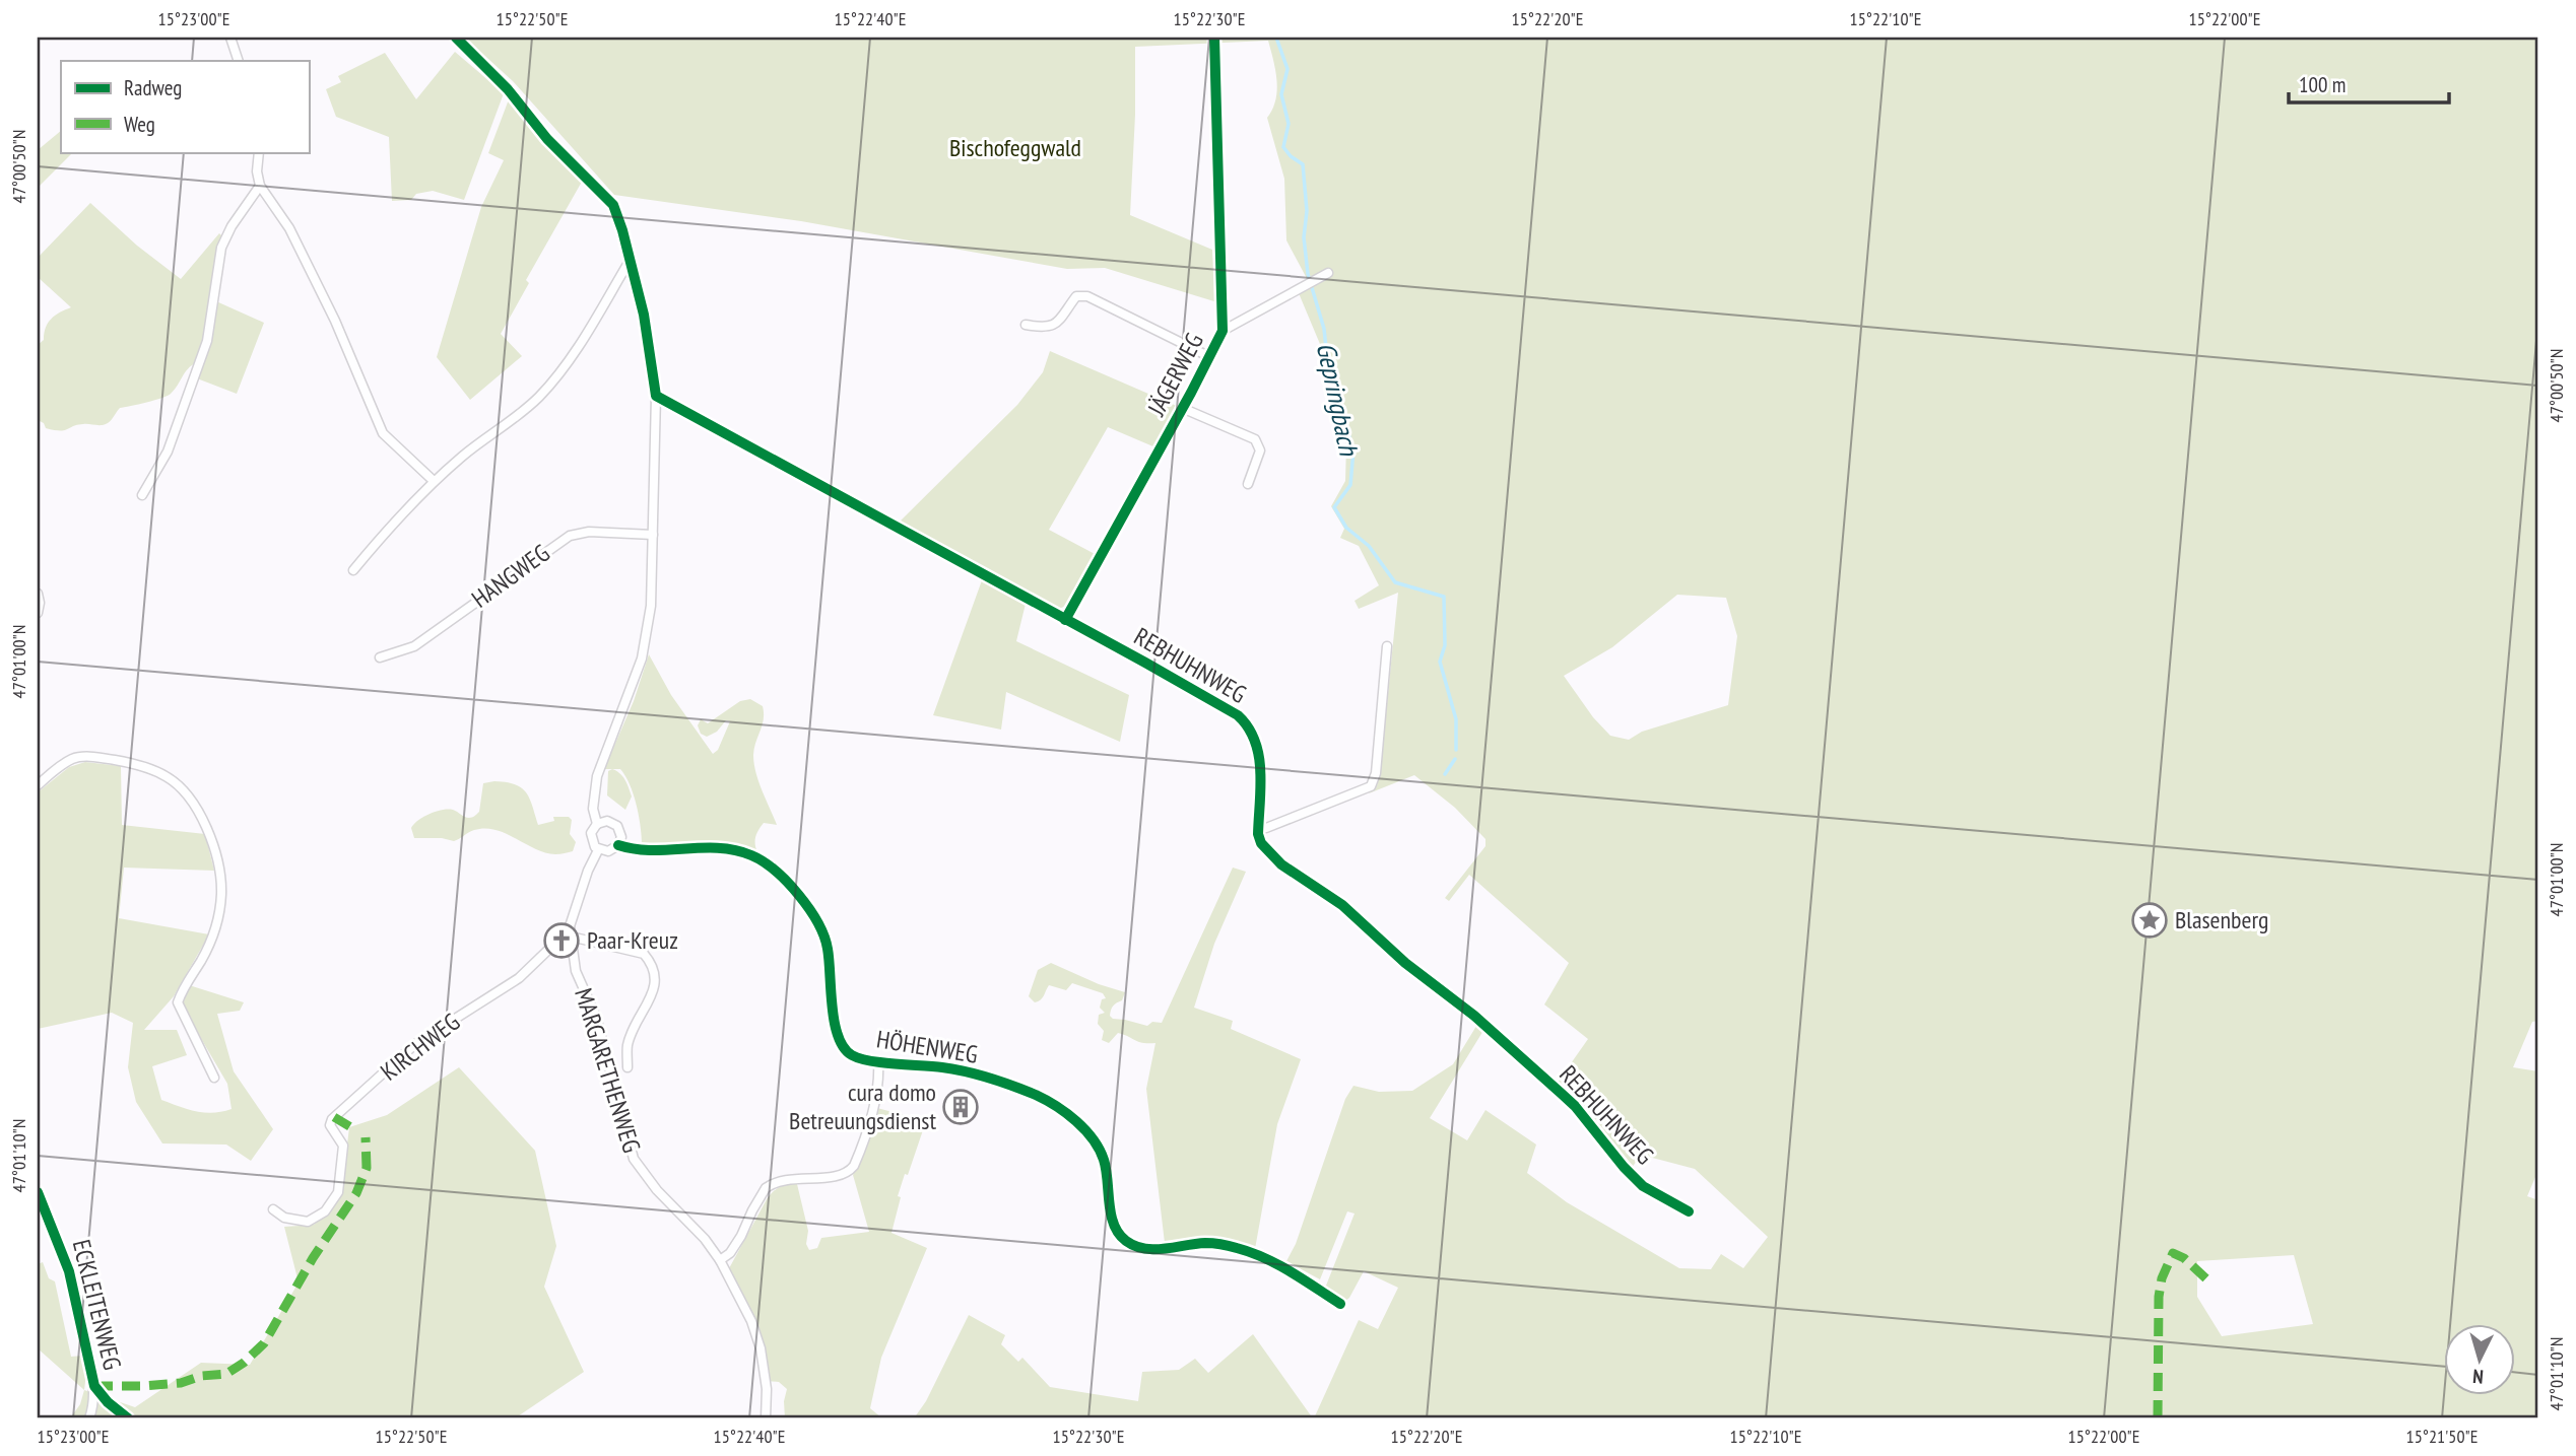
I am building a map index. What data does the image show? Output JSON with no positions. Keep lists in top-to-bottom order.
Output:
{
  "streets": {
    "street": [
      "JÄGERWEG",
      "HANGWEG",
      "REBHUHNWEG",
      "KIRCHWEG",
      "HÖHENWEG",
      "MARGARETHENWEG",
      "ECKLEITENWEG"
    ]
  },
  "crossings": [
    ["JÄGERWEG", "REBHUHNWEG"],
    ["KIRCHWEG", "HÖHENWEG"],
    ["KIRCHWEG", "MARGARETHENWEG"]
  ],
  "water": ["Gepringbach"],
  "parks": ["Bischofeggwald"],
  "places": {
    "place": ["Blasenberg"],
    "church": ["Paar-Kreuz"],
    "building": ["cura domo Betreuungsdienst"]
  },
  "legend": ["Radweg", "Weg"],
  "scale_bar": "100 m",
  "north": "bottom",
  "coordinates": [
    "15°23'00\"E",
    "15°22'50\"E",
    "15°22'40\"E",
    "15°22'30\"E",
    "15°22'20\"E",
    "15°22'10\"E",
    "15°22'00\"E",
    "47°00'50\"N",
    "47°01'00\"N",
    "47°01'10\"N",
    "15°21'50\"E"
  ]
}
